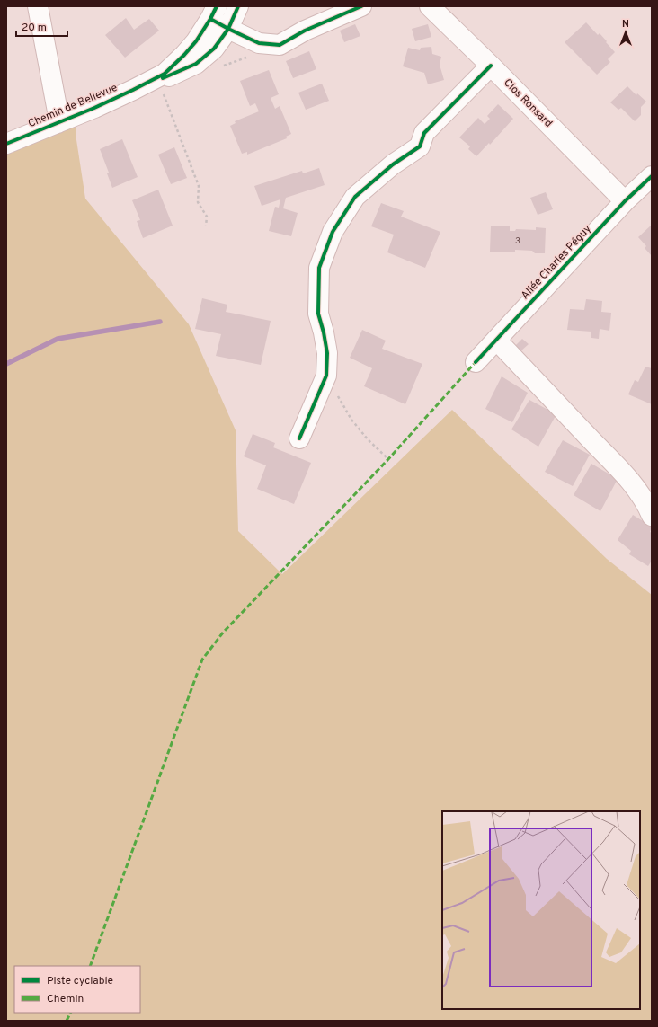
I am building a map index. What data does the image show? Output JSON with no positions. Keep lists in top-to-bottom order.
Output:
{
  "streets": {
    "street": ["Clos Ronsard", "Chemin de Bellevue", "Allée Charles Péguy"]
  },
  "crossings": [
    ["Clos Ronsard", "Allée Charles Péguy"]
  ],
  "house_numbers": ["3"],
  "legend": ["Piste cyclable", "Chemin"],
  "scale_bar": "20 m",
  "north": "top"
}
